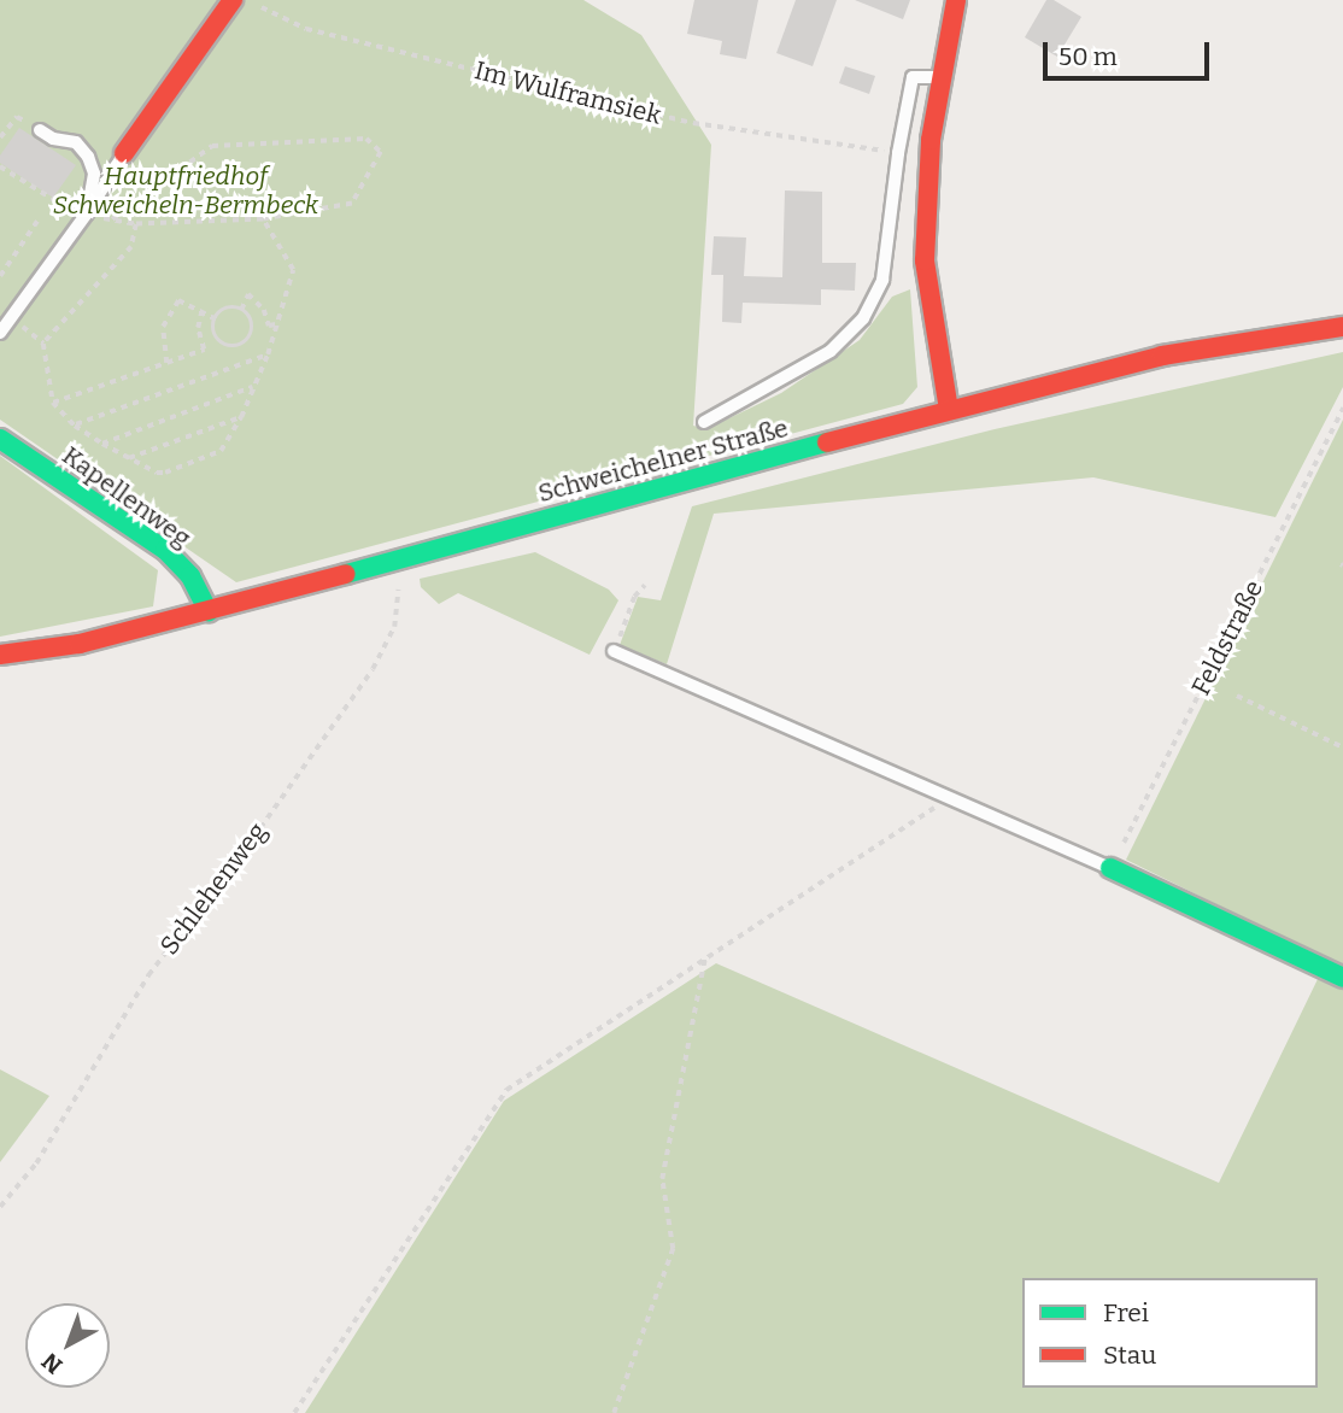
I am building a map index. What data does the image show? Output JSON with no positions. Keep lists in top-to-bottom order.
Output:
{
  "streets": {
    "street": ["Schweichelner Straße", "Kapellenweg"],
    "path": ["Im Wulframsiek", "Feldstraße", "Schlehenweg"]
  },
  "crossings": [
    ["Schweichelner Straße", "Kapellenweg"],
    ["Schweichelner Straße", "Schlehenweg"]
  ],
  "parks": ["Hauptfriedhof Schweicheln-Bermbeck"],
  "legend": ["Frei", "Stau"],
  "scale_bar": "50 m",
  "north": "bottom left"
}
